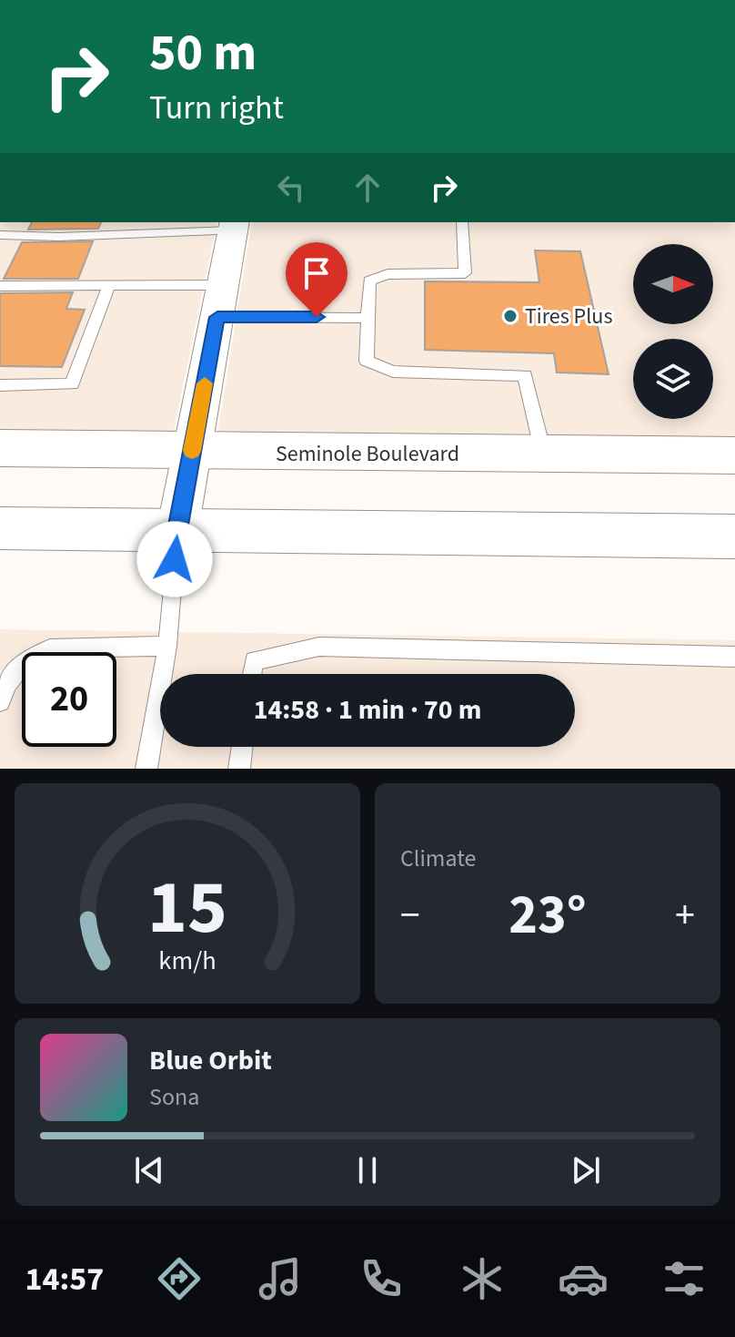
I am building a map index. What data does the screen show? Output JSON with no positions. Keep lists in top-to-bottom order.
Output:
{
  "streets": {
    "main road": ["Seminole Boulevard"]
  },
  "places": ["Tires Plus"],
  "north": "right",
  "page": {
    "turn": ["50 m", "Turn right"],
    "limit": "20",
    "trip": "14:58 · 1 min · 70 m",
    "tile": "Climate",
    "heat": ["−", "23°", "+"],
    "song": ["Blue Orbit", "Sona"],
    "tabs": "14:57",
    "gauge": ["15", "km/h"]
  }
}
